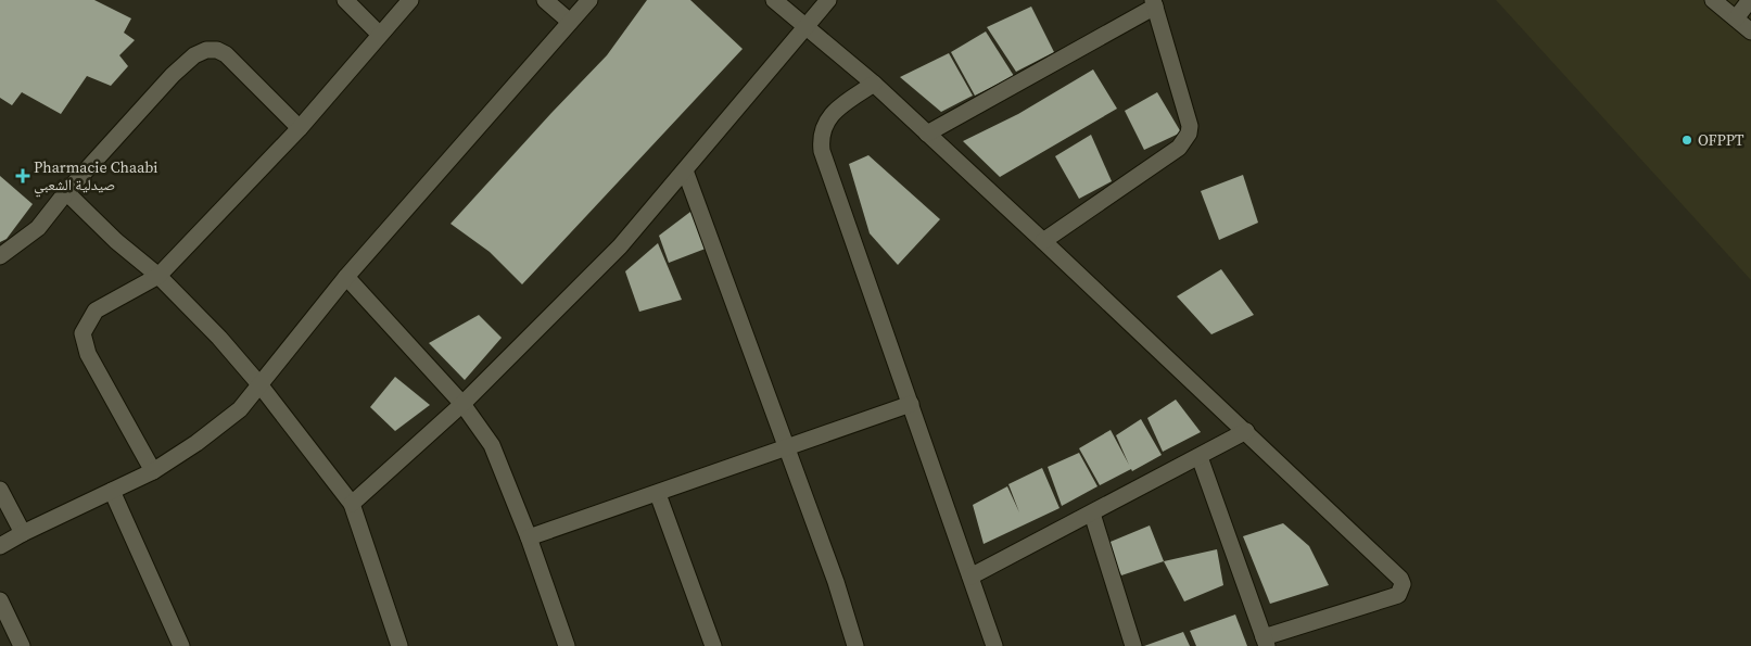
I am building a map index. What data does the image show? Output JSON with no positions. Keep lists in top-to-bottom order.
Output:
{
  "places": {
    "other": ["OFPPT"],
    "health": ["Pharmacie Chaabi صيدلية الشعبي"]
  }
}
